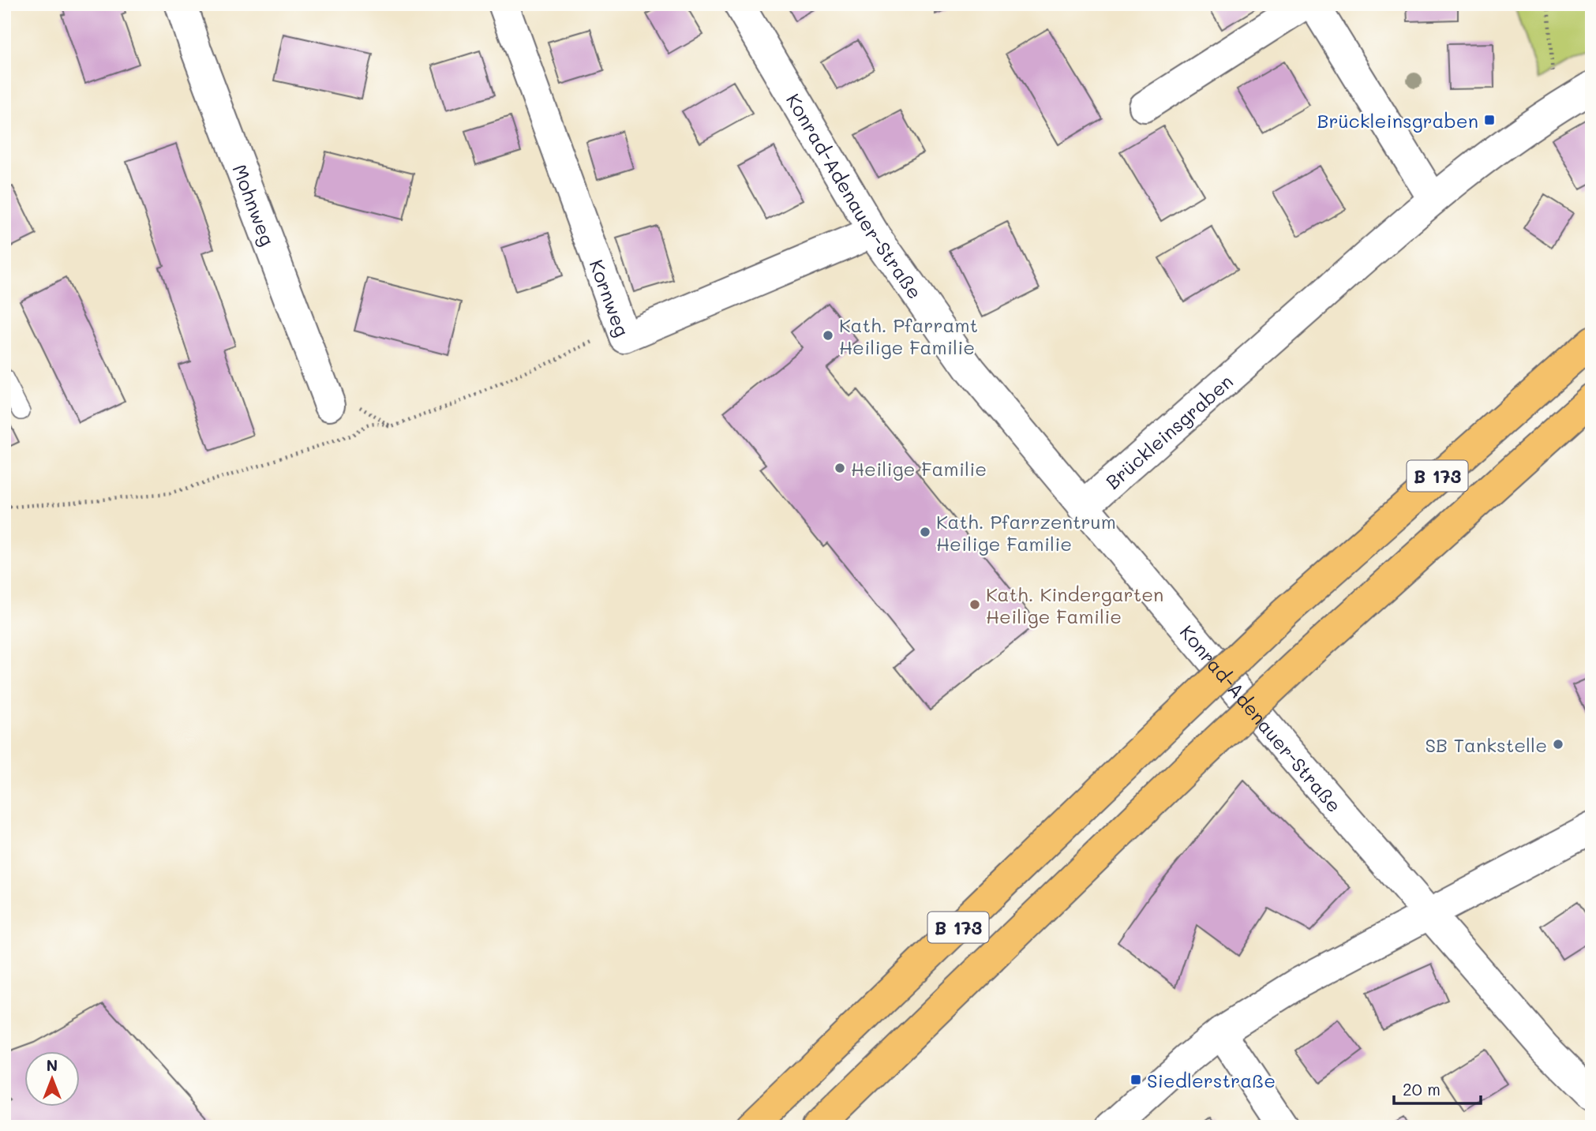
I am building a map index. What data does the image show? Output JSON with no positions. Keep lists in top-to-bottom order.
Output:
{
  "streets": {
    "highway": ["B 173"],
    "street": [
      "Konrad-Adenauer-Straße",
      "Mohnweg",
      "Kornweg",
      "Brückleinsgraben"
    ]
  },
  "crossings": [
    ["Konrad-Adenauer-Straße", "Kornweg"],
    ["Konrad-Adenauer-Straße", "Brückleinsgraben"]
  ],
  "places": {
    "transit": ["Brückleinsgraben", "Siedlerstraße"],
    "other": [
      "Kath. Pfarramt Heilige Familie",
      "Heilige Familie",
      "Kath. Pfarrzentrum Heilige Familie",
      "Kath. Kindergarten Heilige Familie",
      "SB Tankstelle"
    ]
  },
  "scale_bar": "20 m",
  "north": "top"
}
